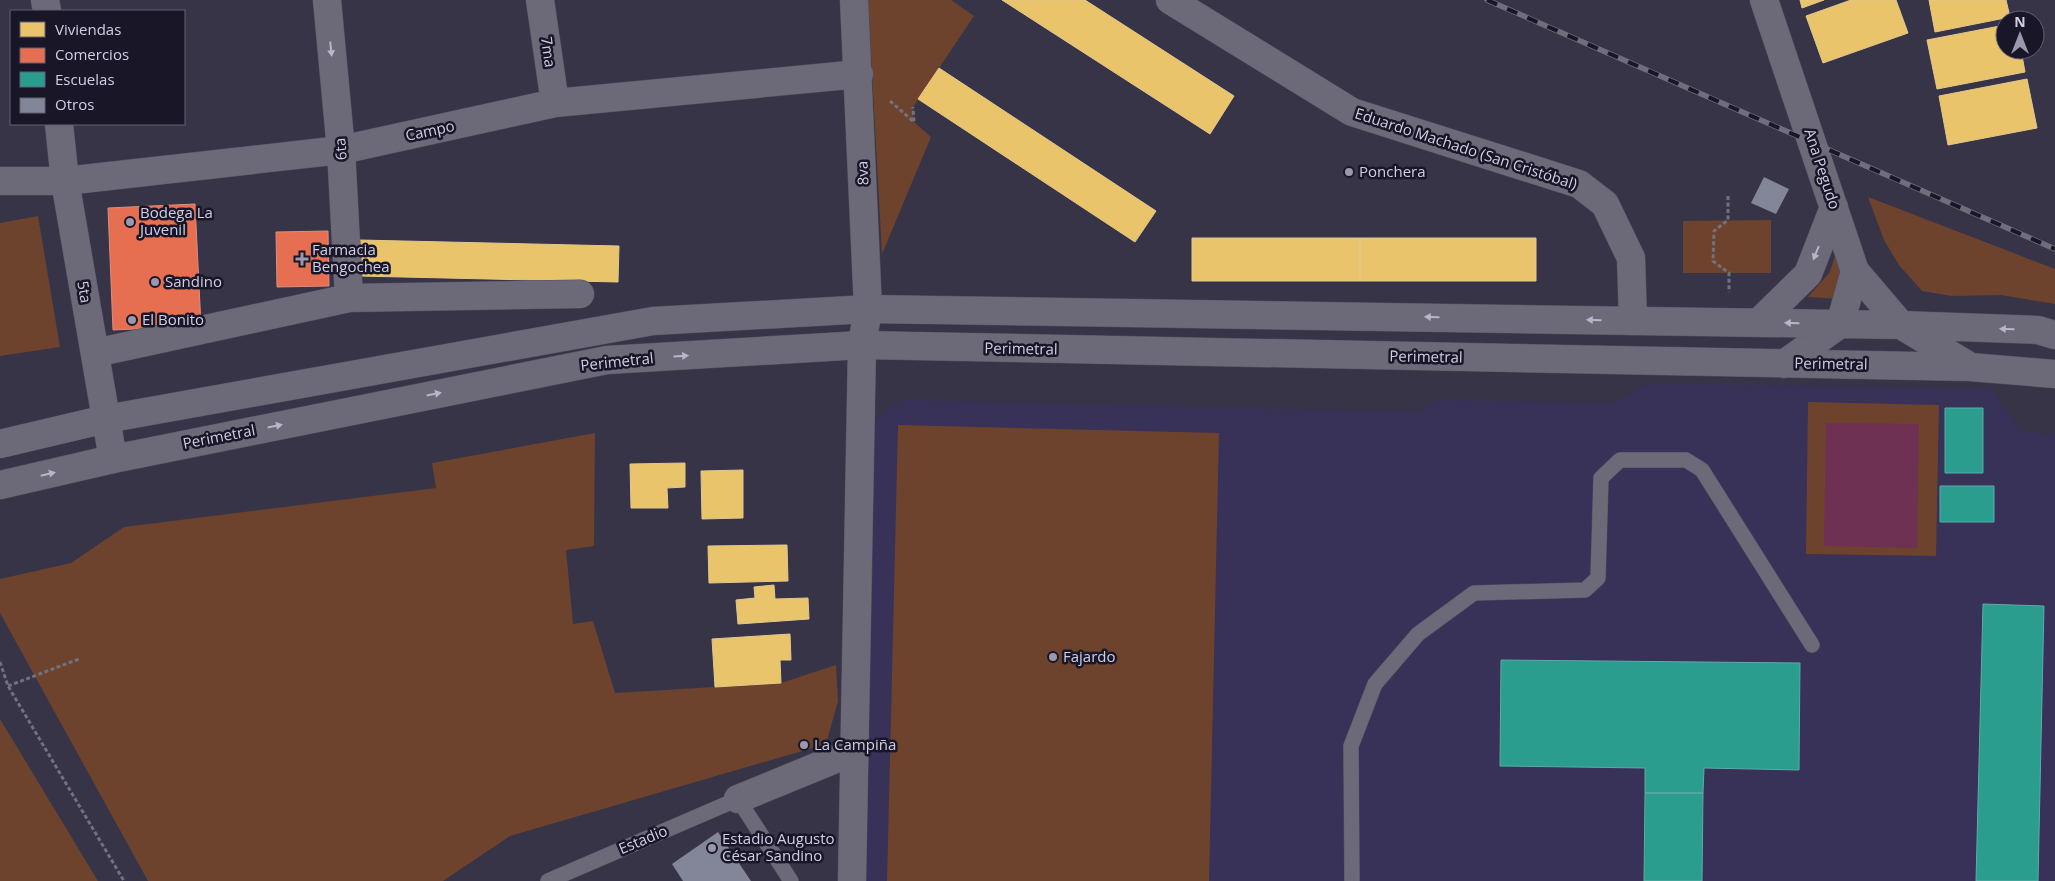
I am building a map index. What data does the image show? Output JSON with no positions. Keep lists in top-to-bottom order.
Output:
{
  "streets": {
    "main road": [
      "7ma",
      "Campo",
      "6ta",
      "Eduardo Machado (San Cristóbal)",
      "Ana Pegudo",
      "8va",
      "5ta",
      "Perimetral",
      "Estadio"
    ]
  },
  "crossings": [
    ["7ma", "Campo"],
    ["Campo", "6ta"],
    ["Campo", "8va"],
    ["Campo", "5ta"],
    ["Eduardo Machado (San Cristóbal)", "Perimetral"],
    ["Ana Pegudo", "Perimetral"],
    ["8va", "Perimetral"],
    ["8va", "Estadio"],
    ["5ta", "Perimetral"]
  ],
  "one_way": ["6ta"],
  "places": {
    "other": [
      "Ponchera",
      "Bodega La Juvenil",
      "Sandino",
      "El Bonito",
      "Fajardo",
      "La Campiña",
      "Estadio Augusto César Sandino"
    ],
    "health": ["Farmacia Bengochea"]
  },
  "legend": [
    "Viviendas",
    "Comercios",
    "Escuelas",
    "Otros"
  ],
  "north": "top"
}
